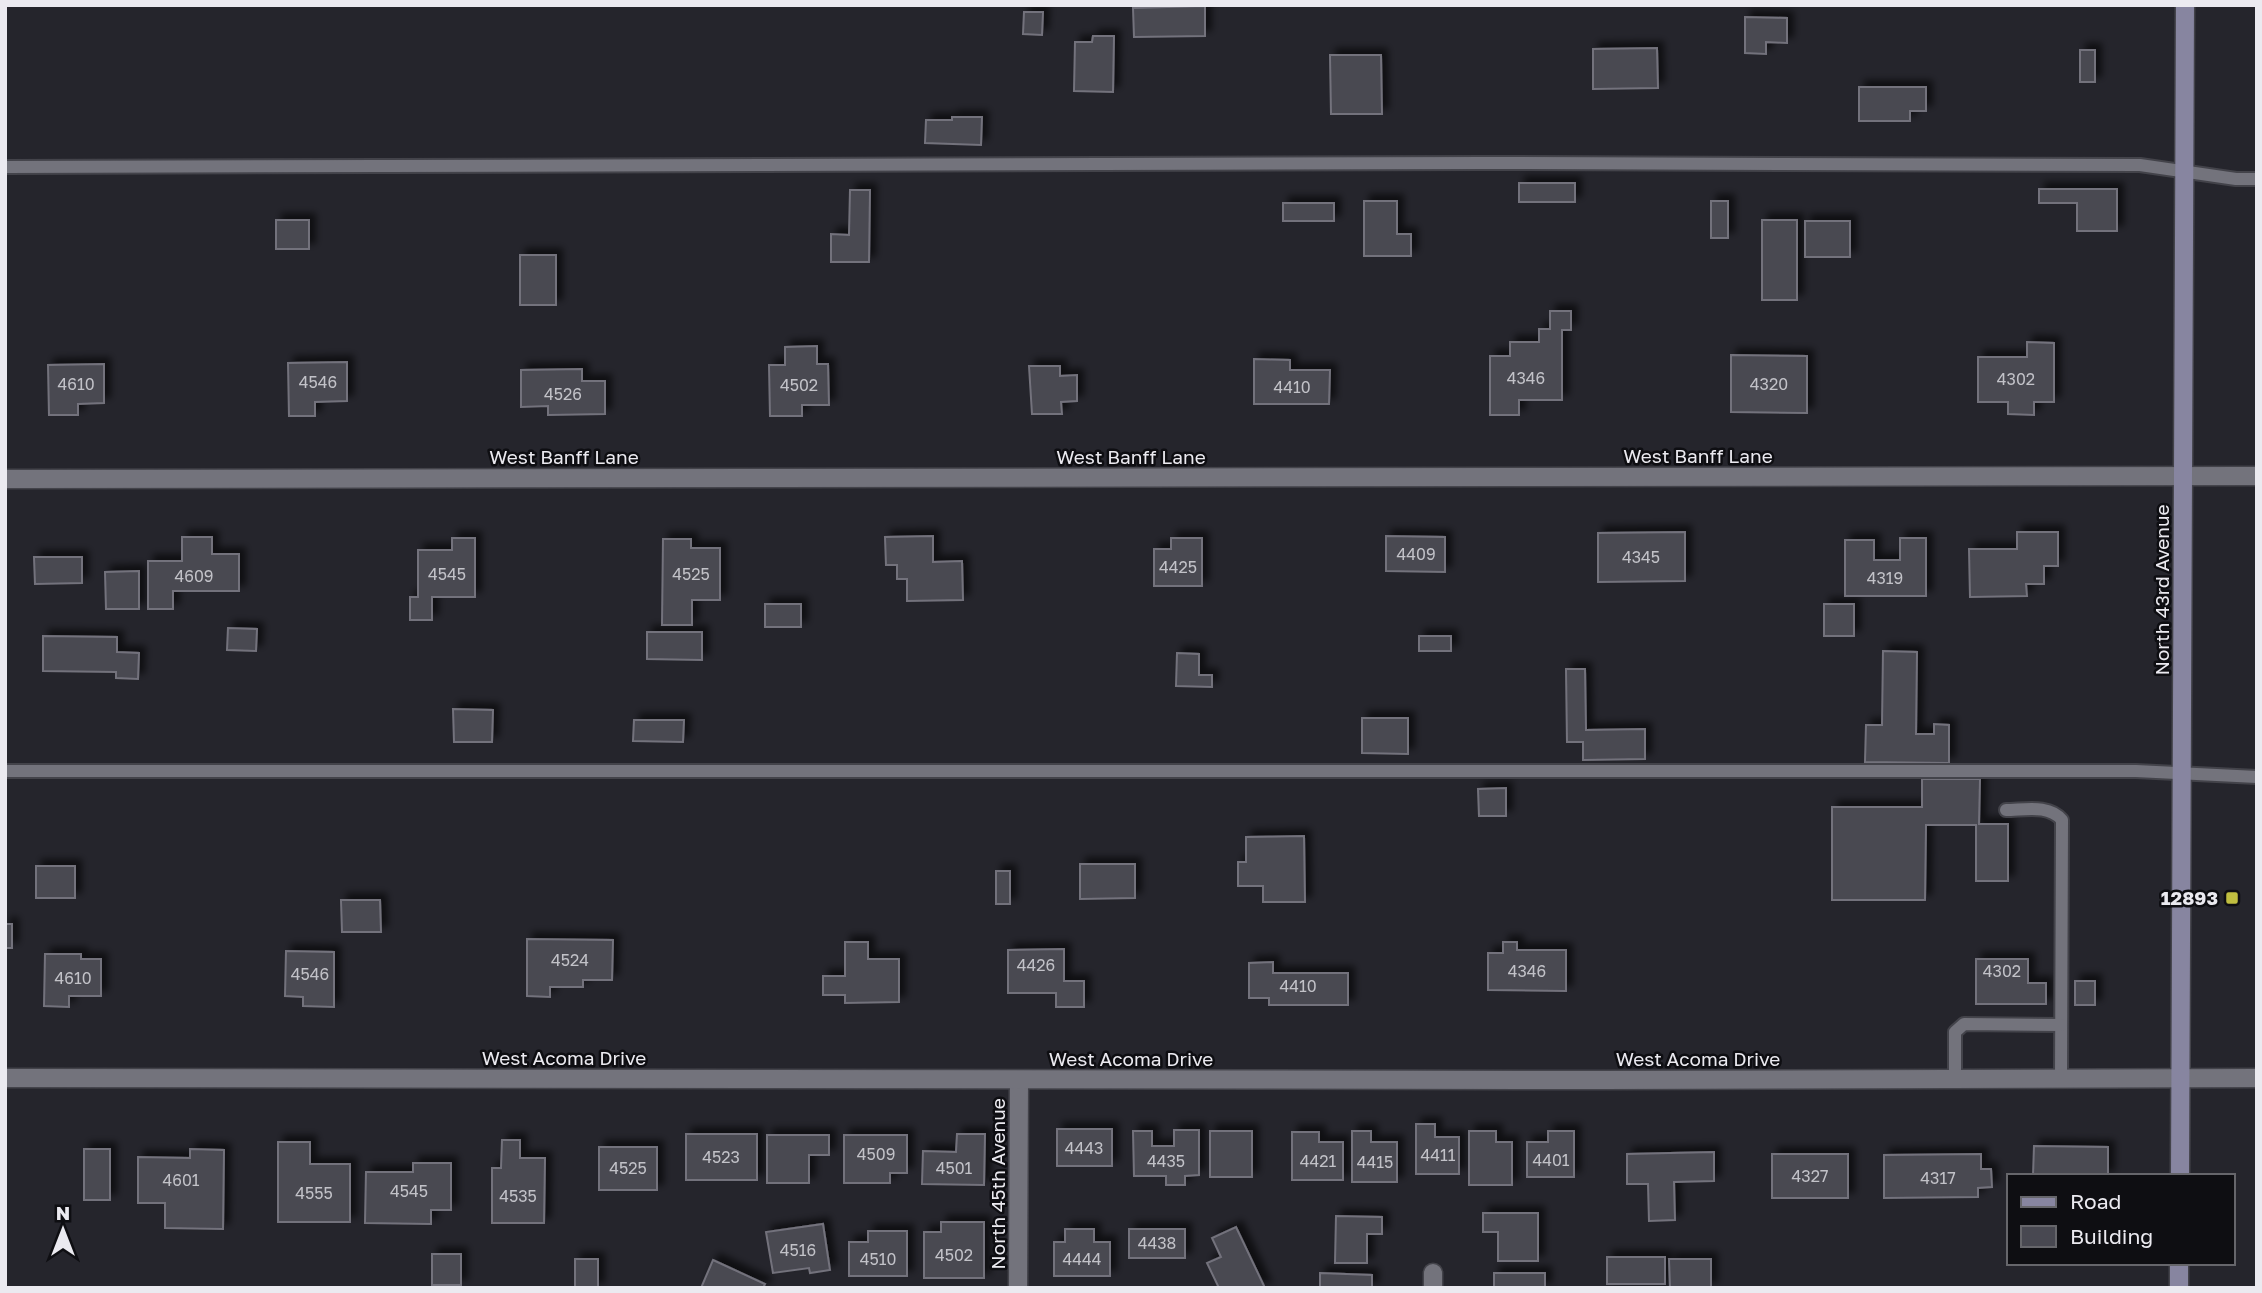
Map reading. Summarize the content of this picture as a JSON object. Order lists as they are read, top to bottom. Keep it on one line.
{"streets":{"main road":["North 43rd Avenue"],"street":["West Banff Lane","West Acoma Drive","North 45th Avenue"]},"crossings":[["West Banff Lane","North 43rd Avenue"],["North 43rd Avenue","West Acoma Drive"],["West Acoma Drive","North 45th Avenue"]],"places":{"transit":["12893"]},"house_numbers":["4346","4302","4546","4610","4320","4502","4410","4526","4409","4345","4425","4545","4525","4609","4319","4524","4426","4346","4302","4546","4610","4410","4443","4509","4411","4523","4401","4435","4421","4415","4525","4501","4327","4317","4601","4545","4555","4535","4438","4516","4502","4510","4444"],"legend":["Road","Building"],"north":"top"}
